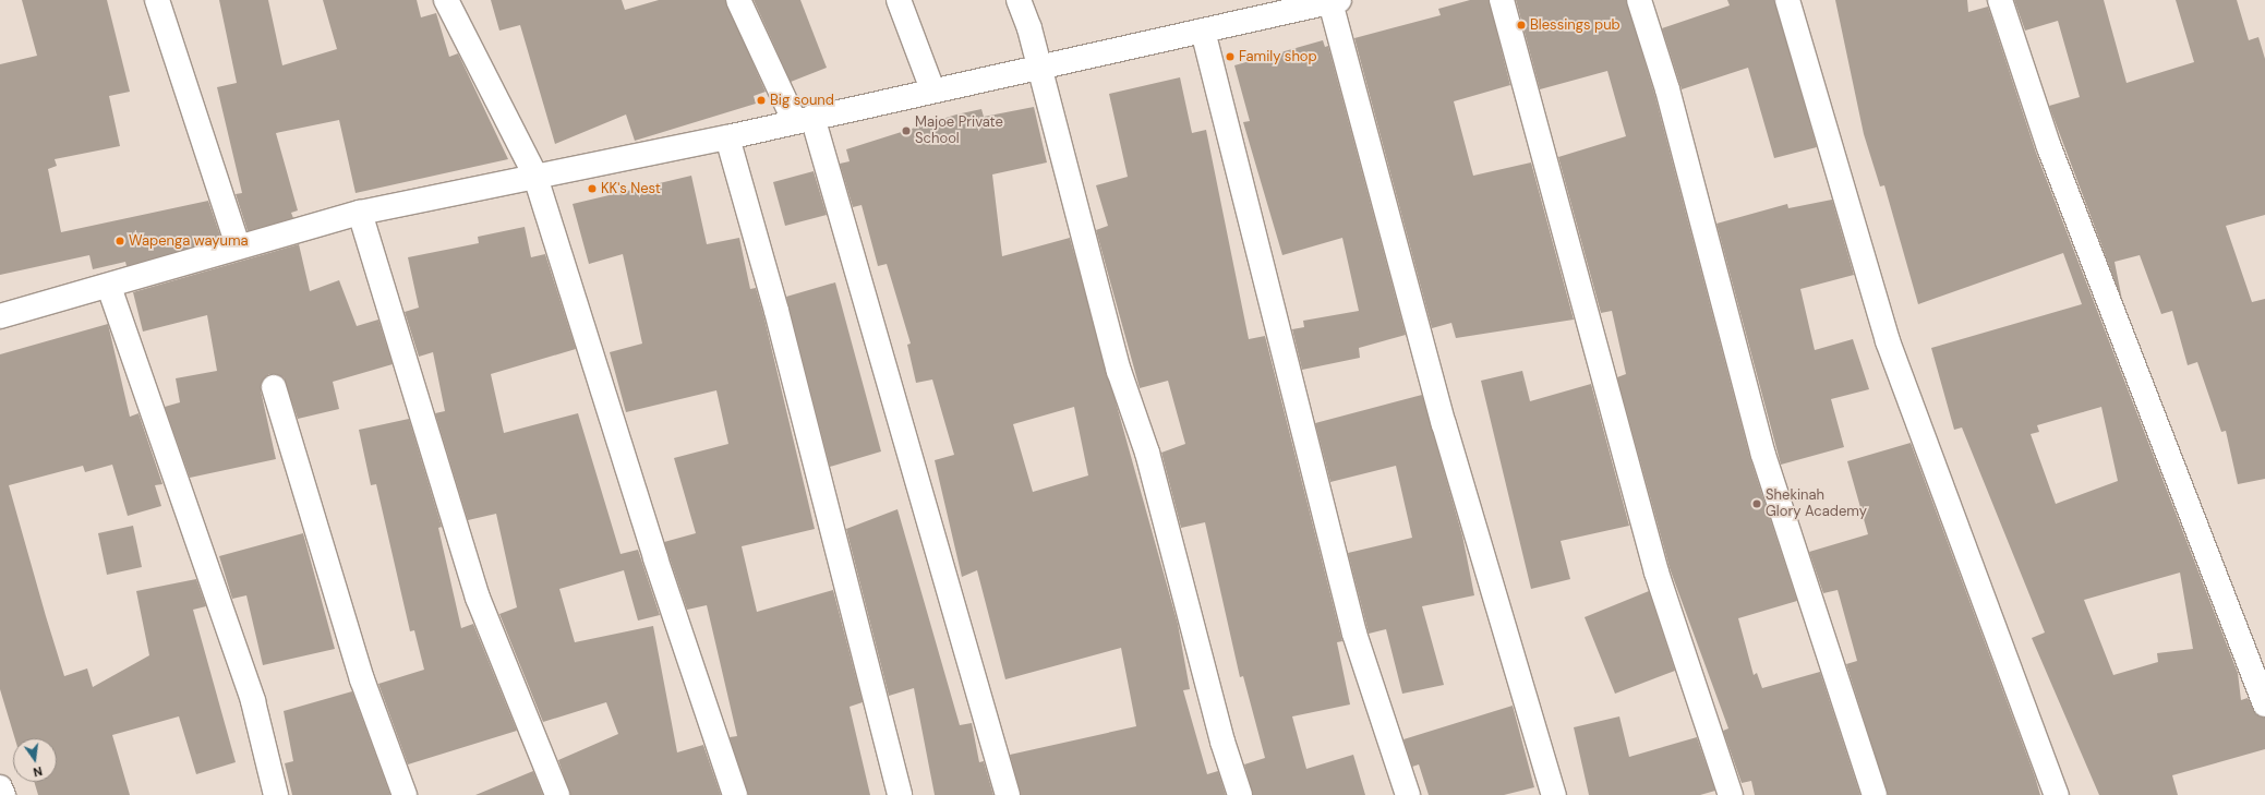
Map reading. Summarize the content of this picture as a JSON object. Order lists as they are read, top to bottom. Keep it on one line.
{"places":["Blessings pub","Family shop","Big sound","Majoe Private School","KK's Nest","Wapenga wayuma","Shekinah Glory Academy"],"north":"bottom"}
